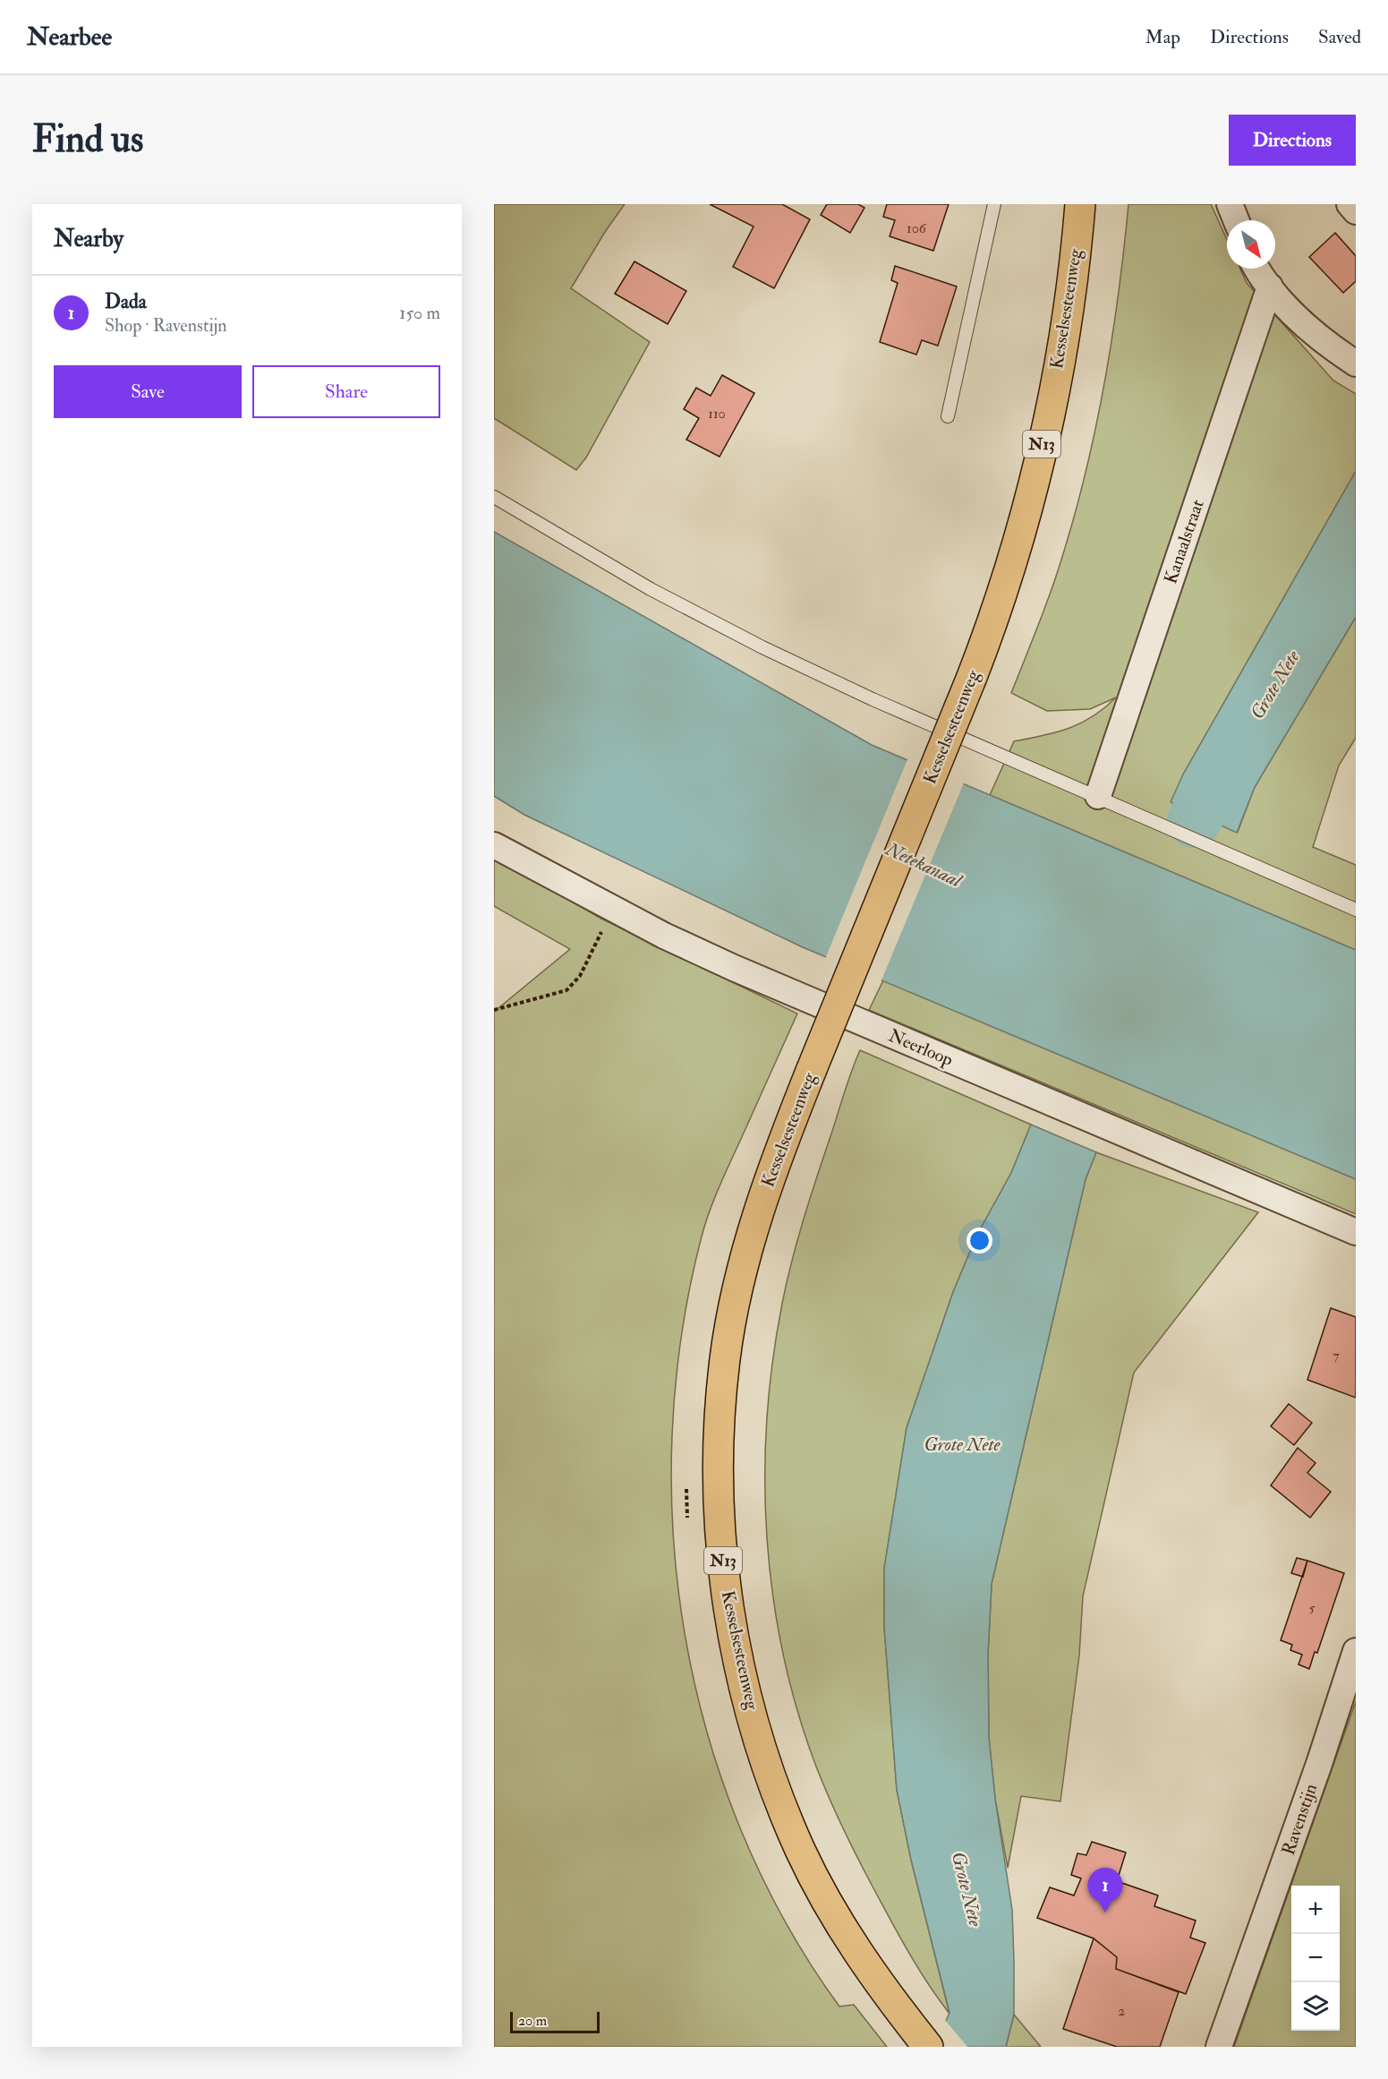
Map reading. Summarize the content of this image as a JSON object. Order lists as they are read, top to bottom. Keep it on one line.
{"streets":{"main road":["Kesselsesteenweg","N13"],"street":["Kanaalstraat","Neerloop","Ravenstijn"]},"water":["Grote Nete","Netekanaal"],"house_numbers":["106","110","7","5","2"],"scale_bar":"20 m","north":"bottom right","page":{"header":"Nearbee","nav":["Map","Directions","Saved"],"buttons":["Directions",["Save","Share"]],"title":"Find us","heading":"Nearby","list":[{"mark":"1","name":"Dada","note":"Shop · Ravenstijn","value":"150 m"}],"pins":"1","map_buttons":["+","−"],"scale":"20 m"}}
